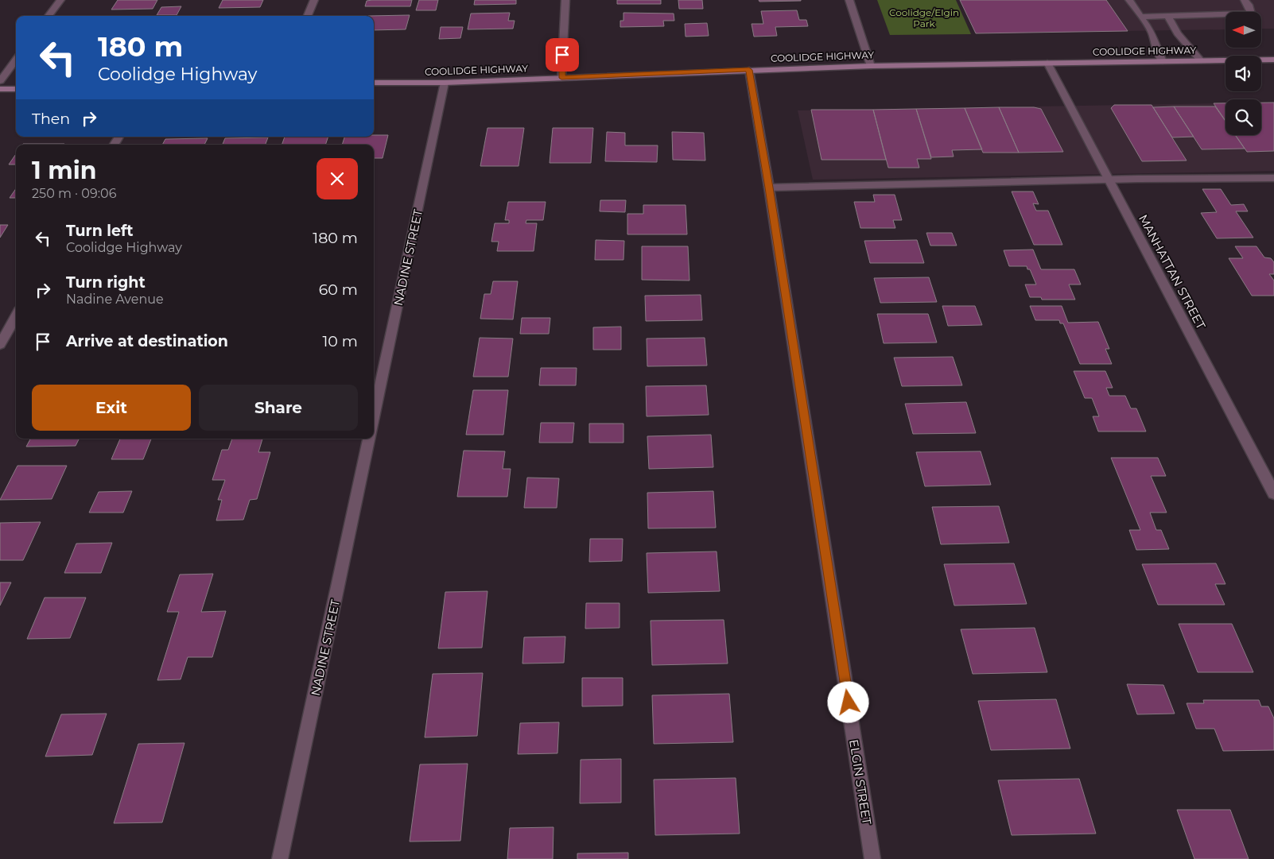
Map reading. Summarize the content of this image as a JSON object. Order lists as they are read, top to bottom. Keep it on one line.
{"streets":{"main road":["COOLIDGE HIGHWAY"],"street":["NADINE STREET","MANHATTAN STREET","ELGIN STREET"]},"crossings":[["COOLIDGE HIGHWAY","NADINE STREET"],["COOLIDGE HIGHWAY","MANHATTAN STREET"],["COOLIDGE HIGHWAY","ELGIN STREET"]],"parks":["Coolidge/Elgin Park"],"north":"left","page":{"turn":["180 m","Coolidge Highway"],"then":"Then","heading":["1 min","250 m · 09:06"],"list":[{"name":"Turn left","note":"Coolidge Highway","value":"180 m"},{"name":"Turn right","note":"Nadine Avenue","value":"60 m"},{"name":"Arrive at destination","value":"10 m"}],"buttons":["Exit","Share"]}}
